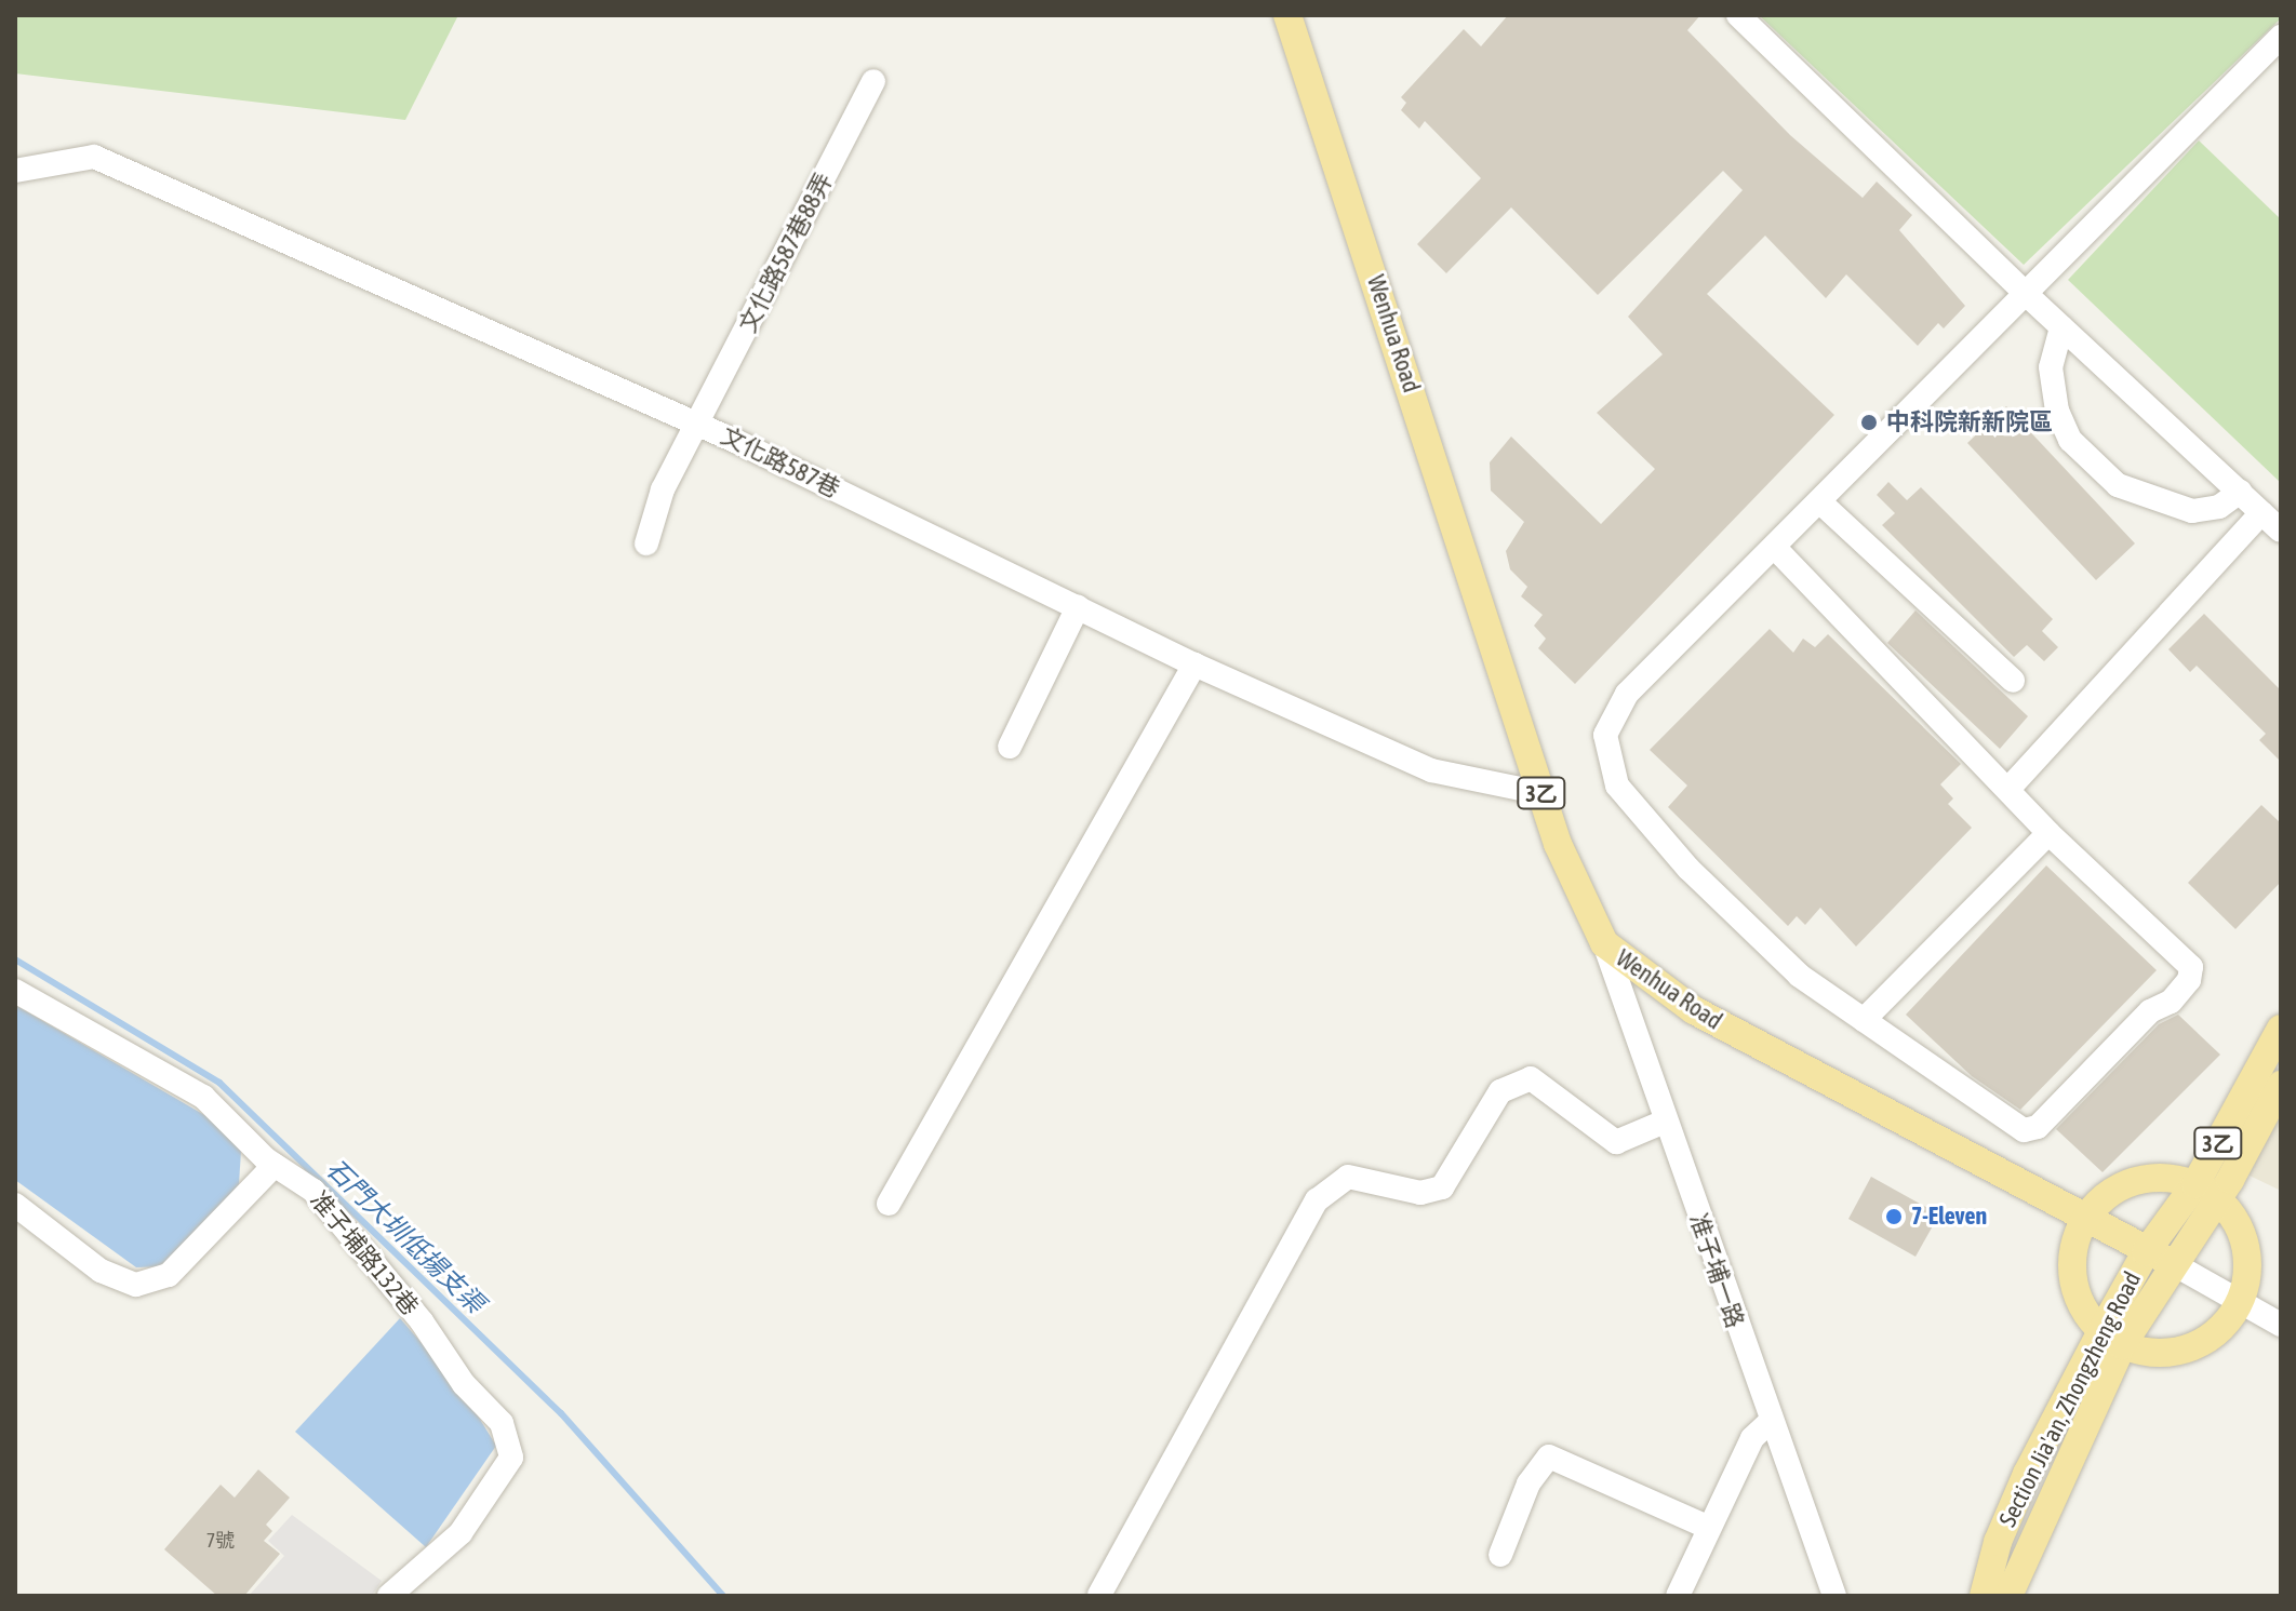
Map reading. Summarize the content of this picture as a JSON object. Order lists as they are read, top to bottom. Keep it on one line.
{"streets":{"main road":["Wenhua Road","3乙","Section Jia'an, Zhongzheng Road"],"street":["文化路587巷88弄","文化路587巷","准子埔路132巷","准子埔一路"]},"crossings":[["文化路587巷88弄","文化路587巷"],["Wenhua Road","文化路587巷"],["Wenhua Road","3乙"],["Wenhua Road","准子埔一路"],["Wenhua Road","Section Jia'an, Zhongzheng Road"],["3乙","Section Jia'an, Zhongzheng Road"]],"water":["石門大圳低揚支渠"],"places":["中科院新新院區","7-Eleven"],"house_numbers":["7號"]}
